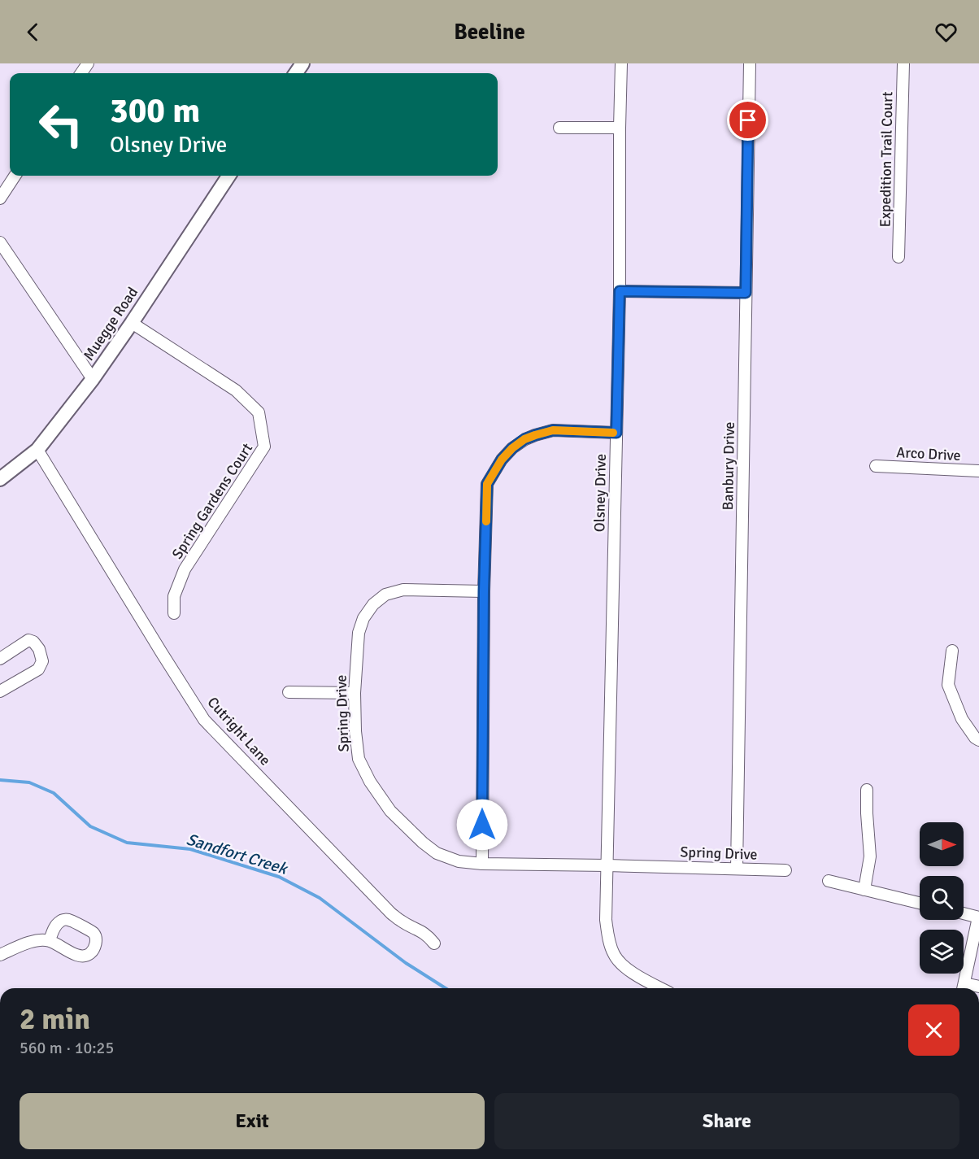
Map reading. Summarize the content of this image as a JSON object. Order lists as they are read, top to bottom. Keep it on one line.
{"streets":{"main road":["Muegge Road"],"street":["Expedition Trail Court","Arco Drive","Banbury Drive","Olsney Drive","Spring Gardens Court","Spring Drive","Cutright Lane"]},"crossings":[["Muegge Road","Spring Gardens Court"],["Muegge Road","Cutright Lane"],["Banbury Drive","Spring Drive"],["Olsney Drive","Spring Drive"]],"water":["Sandfort Creek"],"north":"right","page":{"header":"Beeline","turn":["300 m","Olsney Drive"],"heading":["2 min","560 m · 10:25"],"buttons":["Exit","Share"]}}
